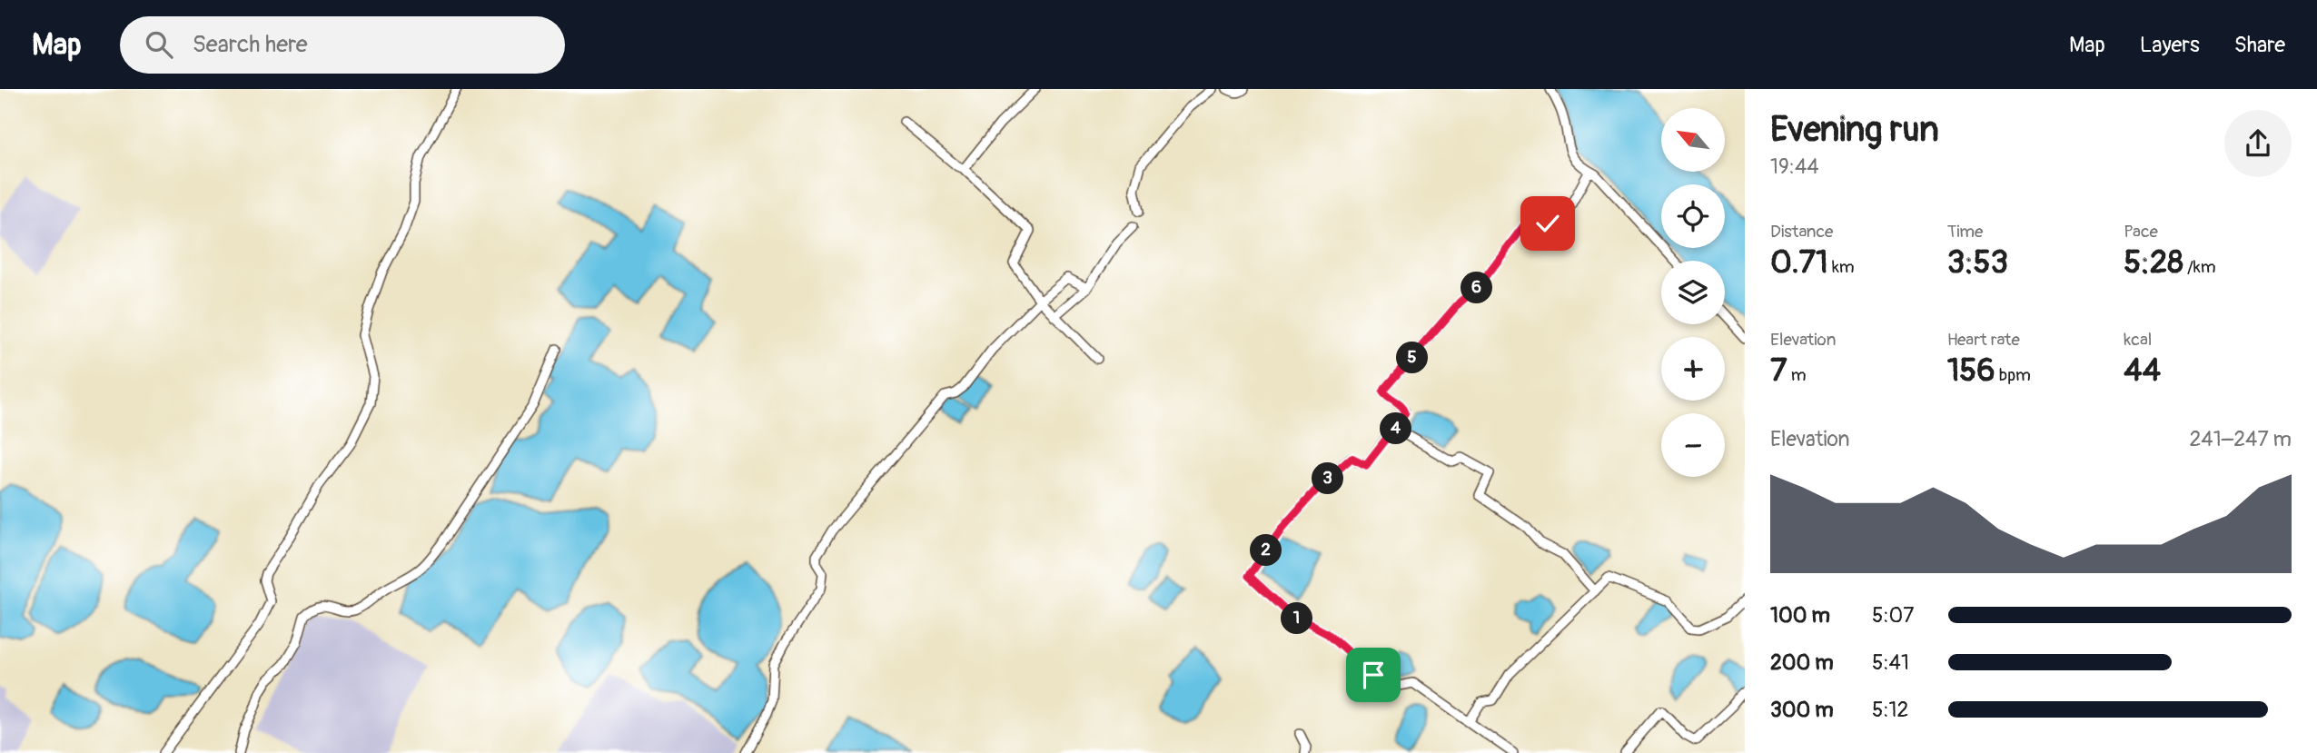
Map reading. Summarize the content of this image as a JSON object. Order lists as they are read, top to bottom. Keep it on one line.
{"north":"top left","page":{"header":"Map","search":"Search here","nav":["Map","Layers","Share"],"heading":["Evening run","19:44"],"map_buttons":["+","−"],"stats":[["Distance","0.71 km"],["Time","3:53"],["Pace","5:28 /km"],["Elevation","7 m"],["Heart rate","156 bpm"],["kcal","44"]],"pins":["6","5","4","3","2","1"],"chart":["Elevation","241–247 m"],"list":[{"name":"100 m","note":"5:07"},{"name":"200 m","note":"5:41"},{"name":"300 m","note":"5:12"}]}}
